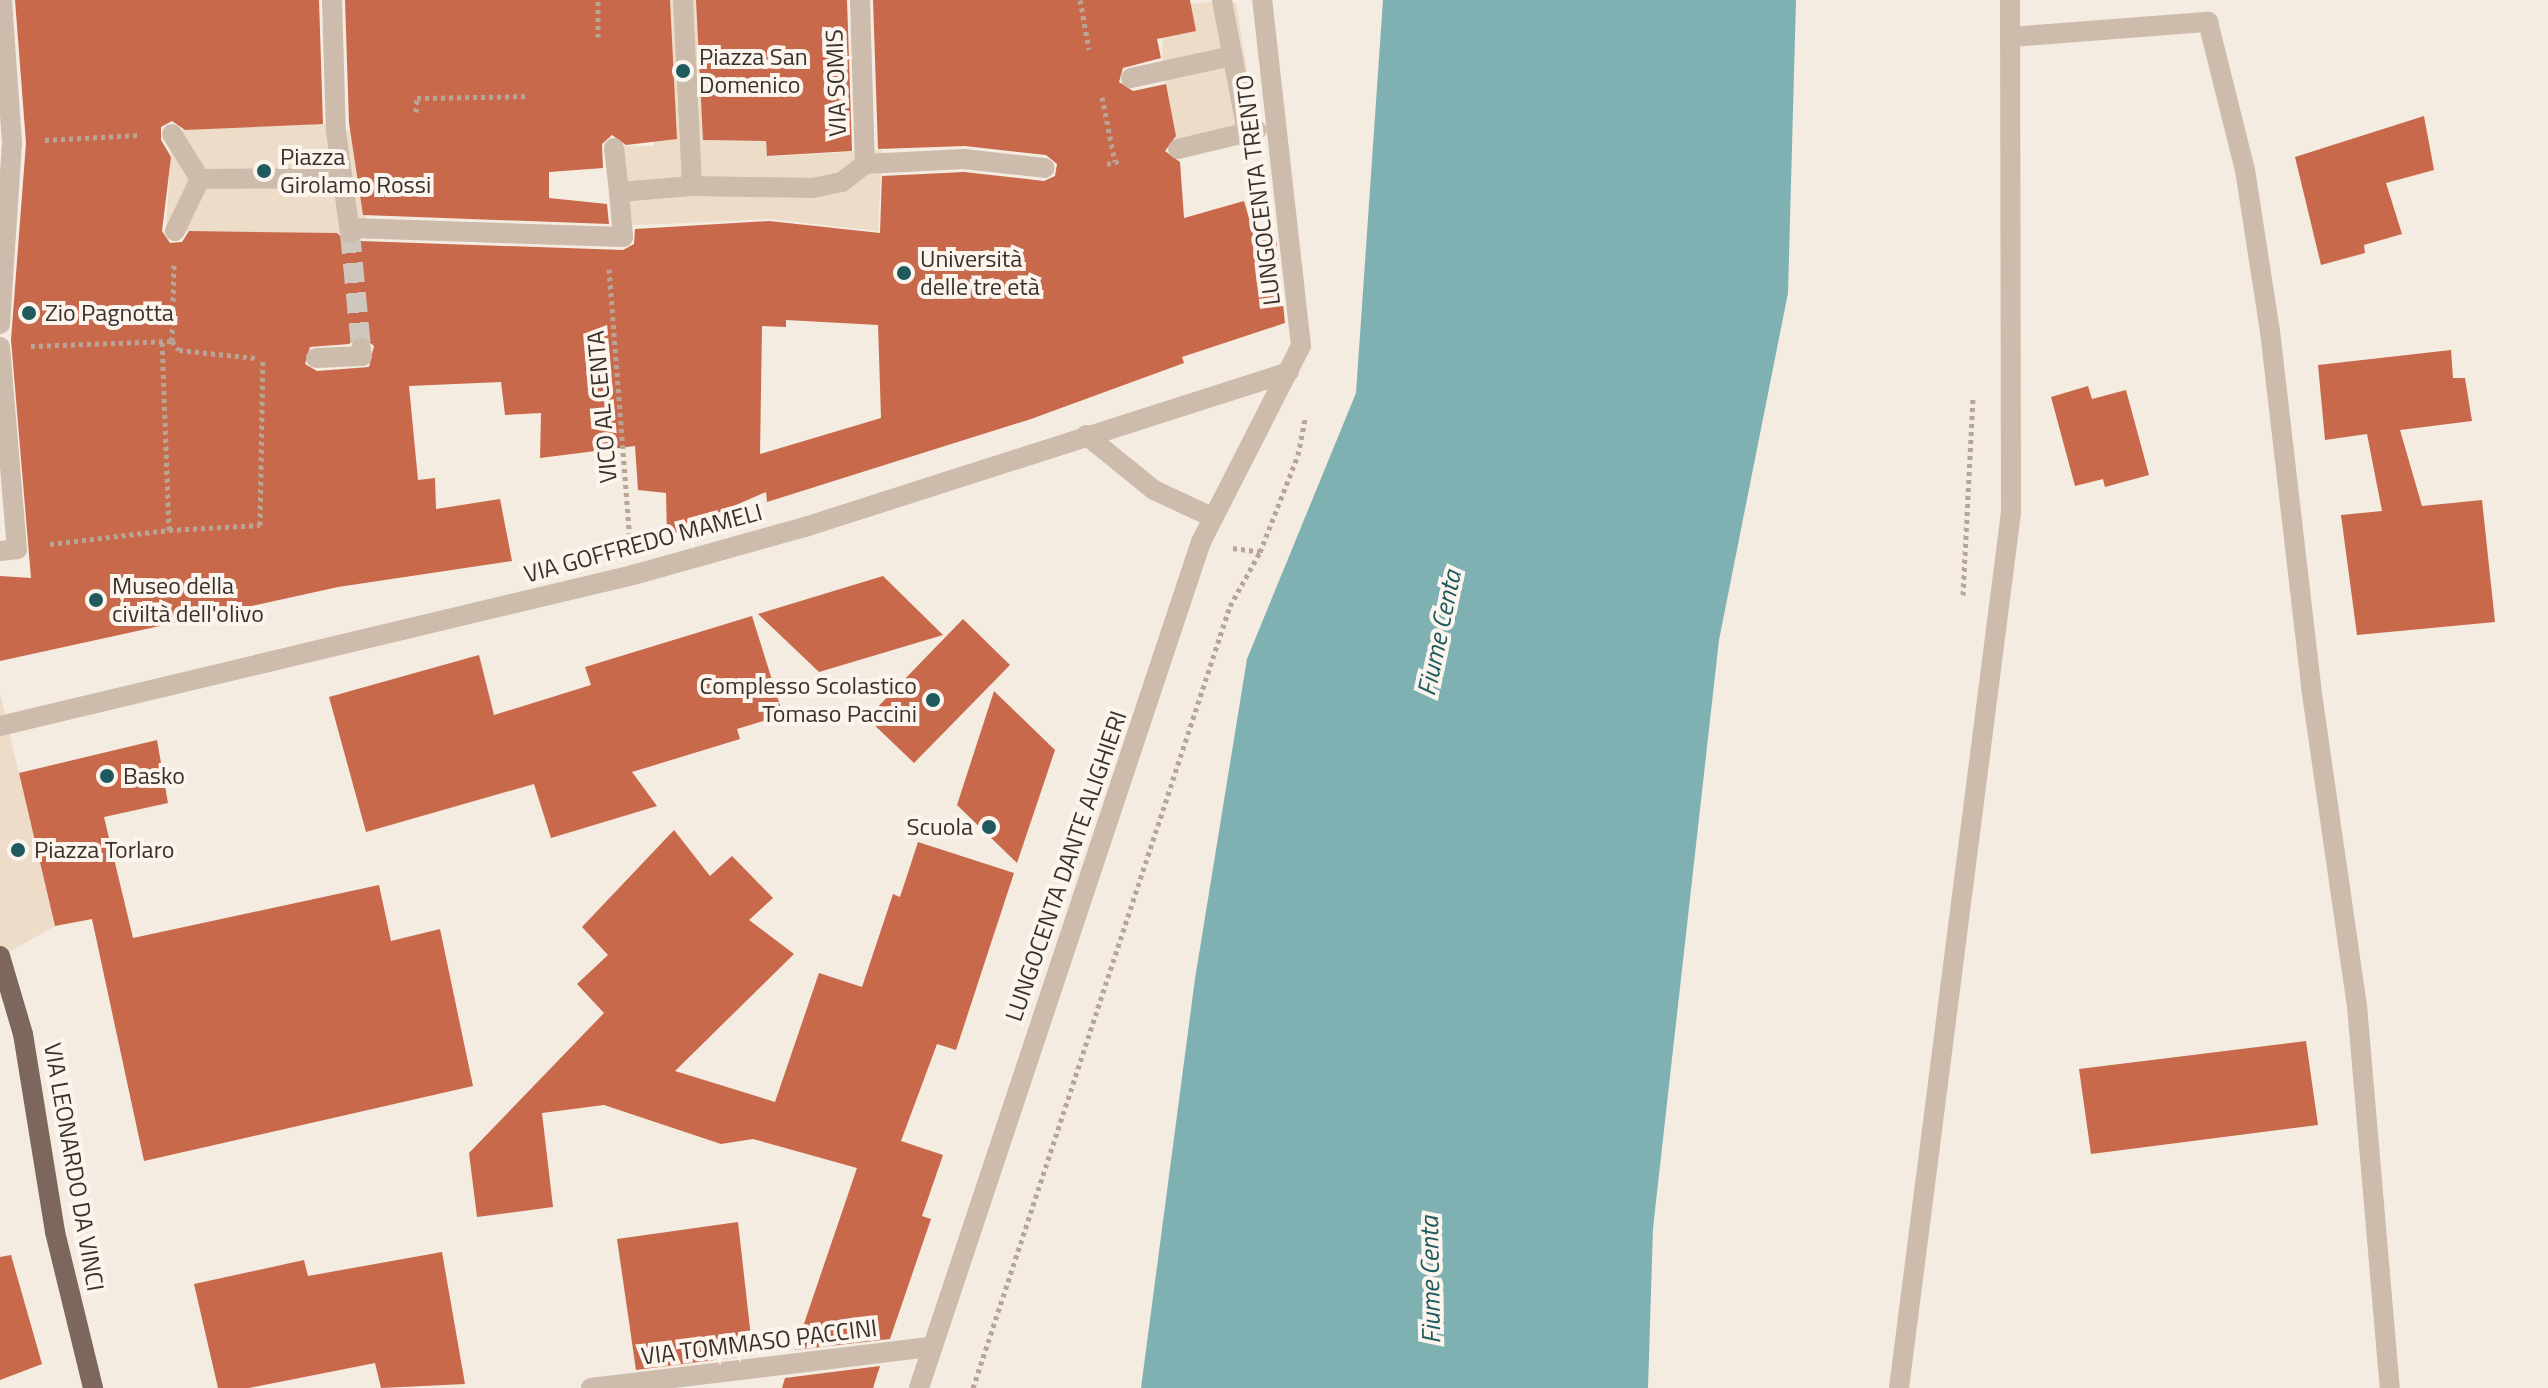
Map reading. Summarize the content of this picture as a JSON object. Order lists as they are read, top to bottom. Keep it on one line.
{"streets":{"main road":["VIA LEONARDO DA VINCI"],"street":["VIA SOMIS","LUNGOCENTA TRENTO","VIA GOFFREDO MAMELI","LUNGOCENTA DANTE ALIGHIERI","VIA TOMMASO PACCINI"],"path":["VICO AL CENTA"]},"crossings":[["LUNGOCENTA TRENTO","VIA GOFFREDO MAMELI"],["LUNGOCENTA TRENTO","LUNGOCENTA DANTE ALIGHIERI"],["VICO AL CENTA","VIA GOFFREDO MAMELI"],["VIA GOFFREDO MAMELI","LUNGOCENTA DANTE ALIGHIERI"],["LUNGOCENTA DANTE ALIGHIERI","VIA TOMMASO PACCINI"]],"water":["Fiume Centa"],"places":["Piazza San Domenico","Piazza Girolamo Rossi","Università delle tre età","Zio Pagnotta","Museo della civiltà dell'olivo","Complesso Scolastico Tomaso Paccini","Basko","Scuola","Piazza Torlaro"]}
